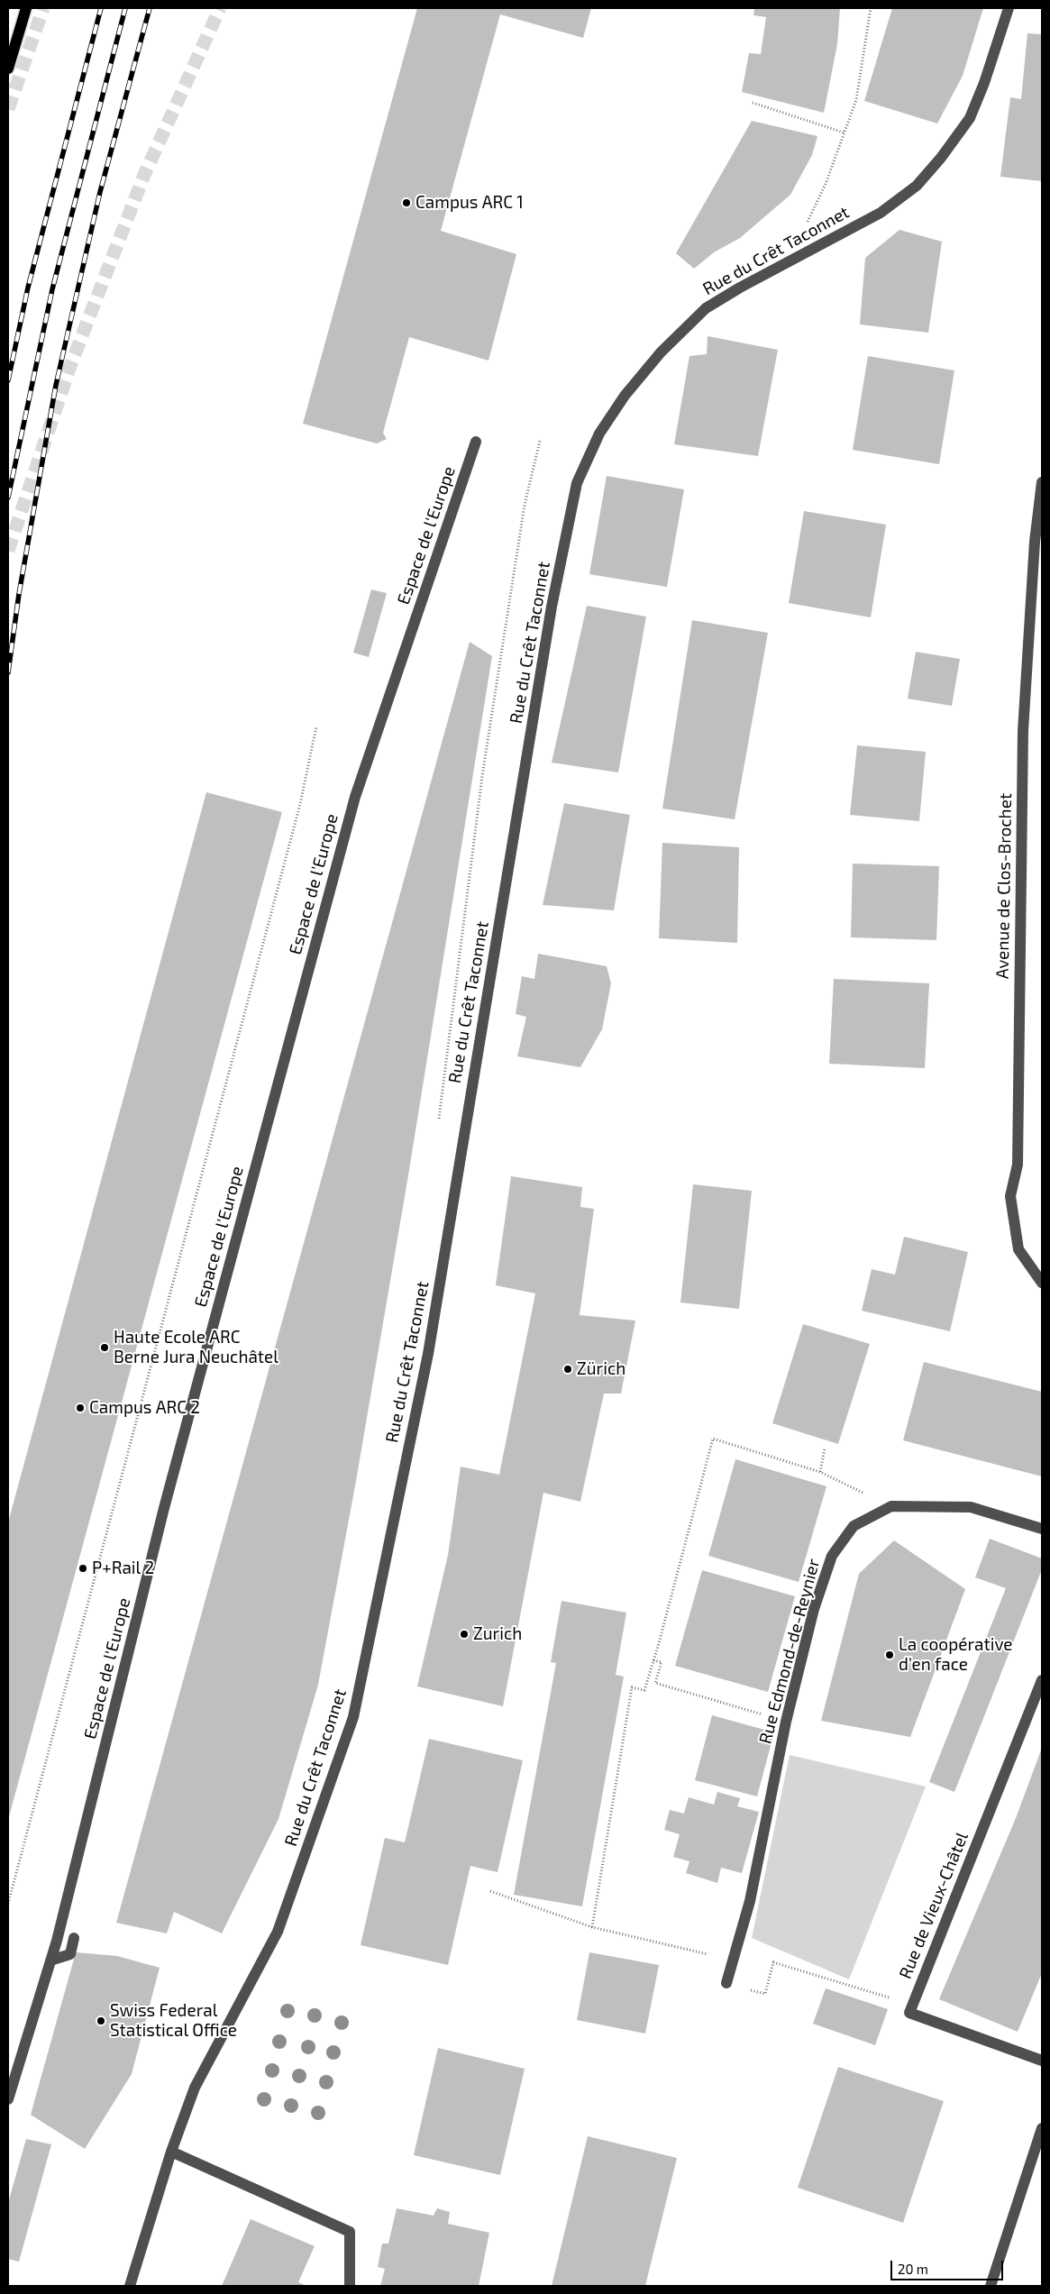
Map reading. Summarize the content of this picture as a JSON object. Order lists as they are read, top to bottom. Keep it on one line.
{"streets":{"street":["Rue du Crêt Taconnet","Espace de l'Europe","Avenue de Clos-Brochet","Rue Edmond-de-Reynier","Rue de Vieux-Châtel"]},"places":["Campus ARC 1","Haute Ecole ARC Berne Jura Neuchâtel","Zürich","Campus ARC 2","P+Rail 2","Zurich","La coopérative d'en face","Swiss Federal Statistical Office"],"scale_bar":"20 m"}
